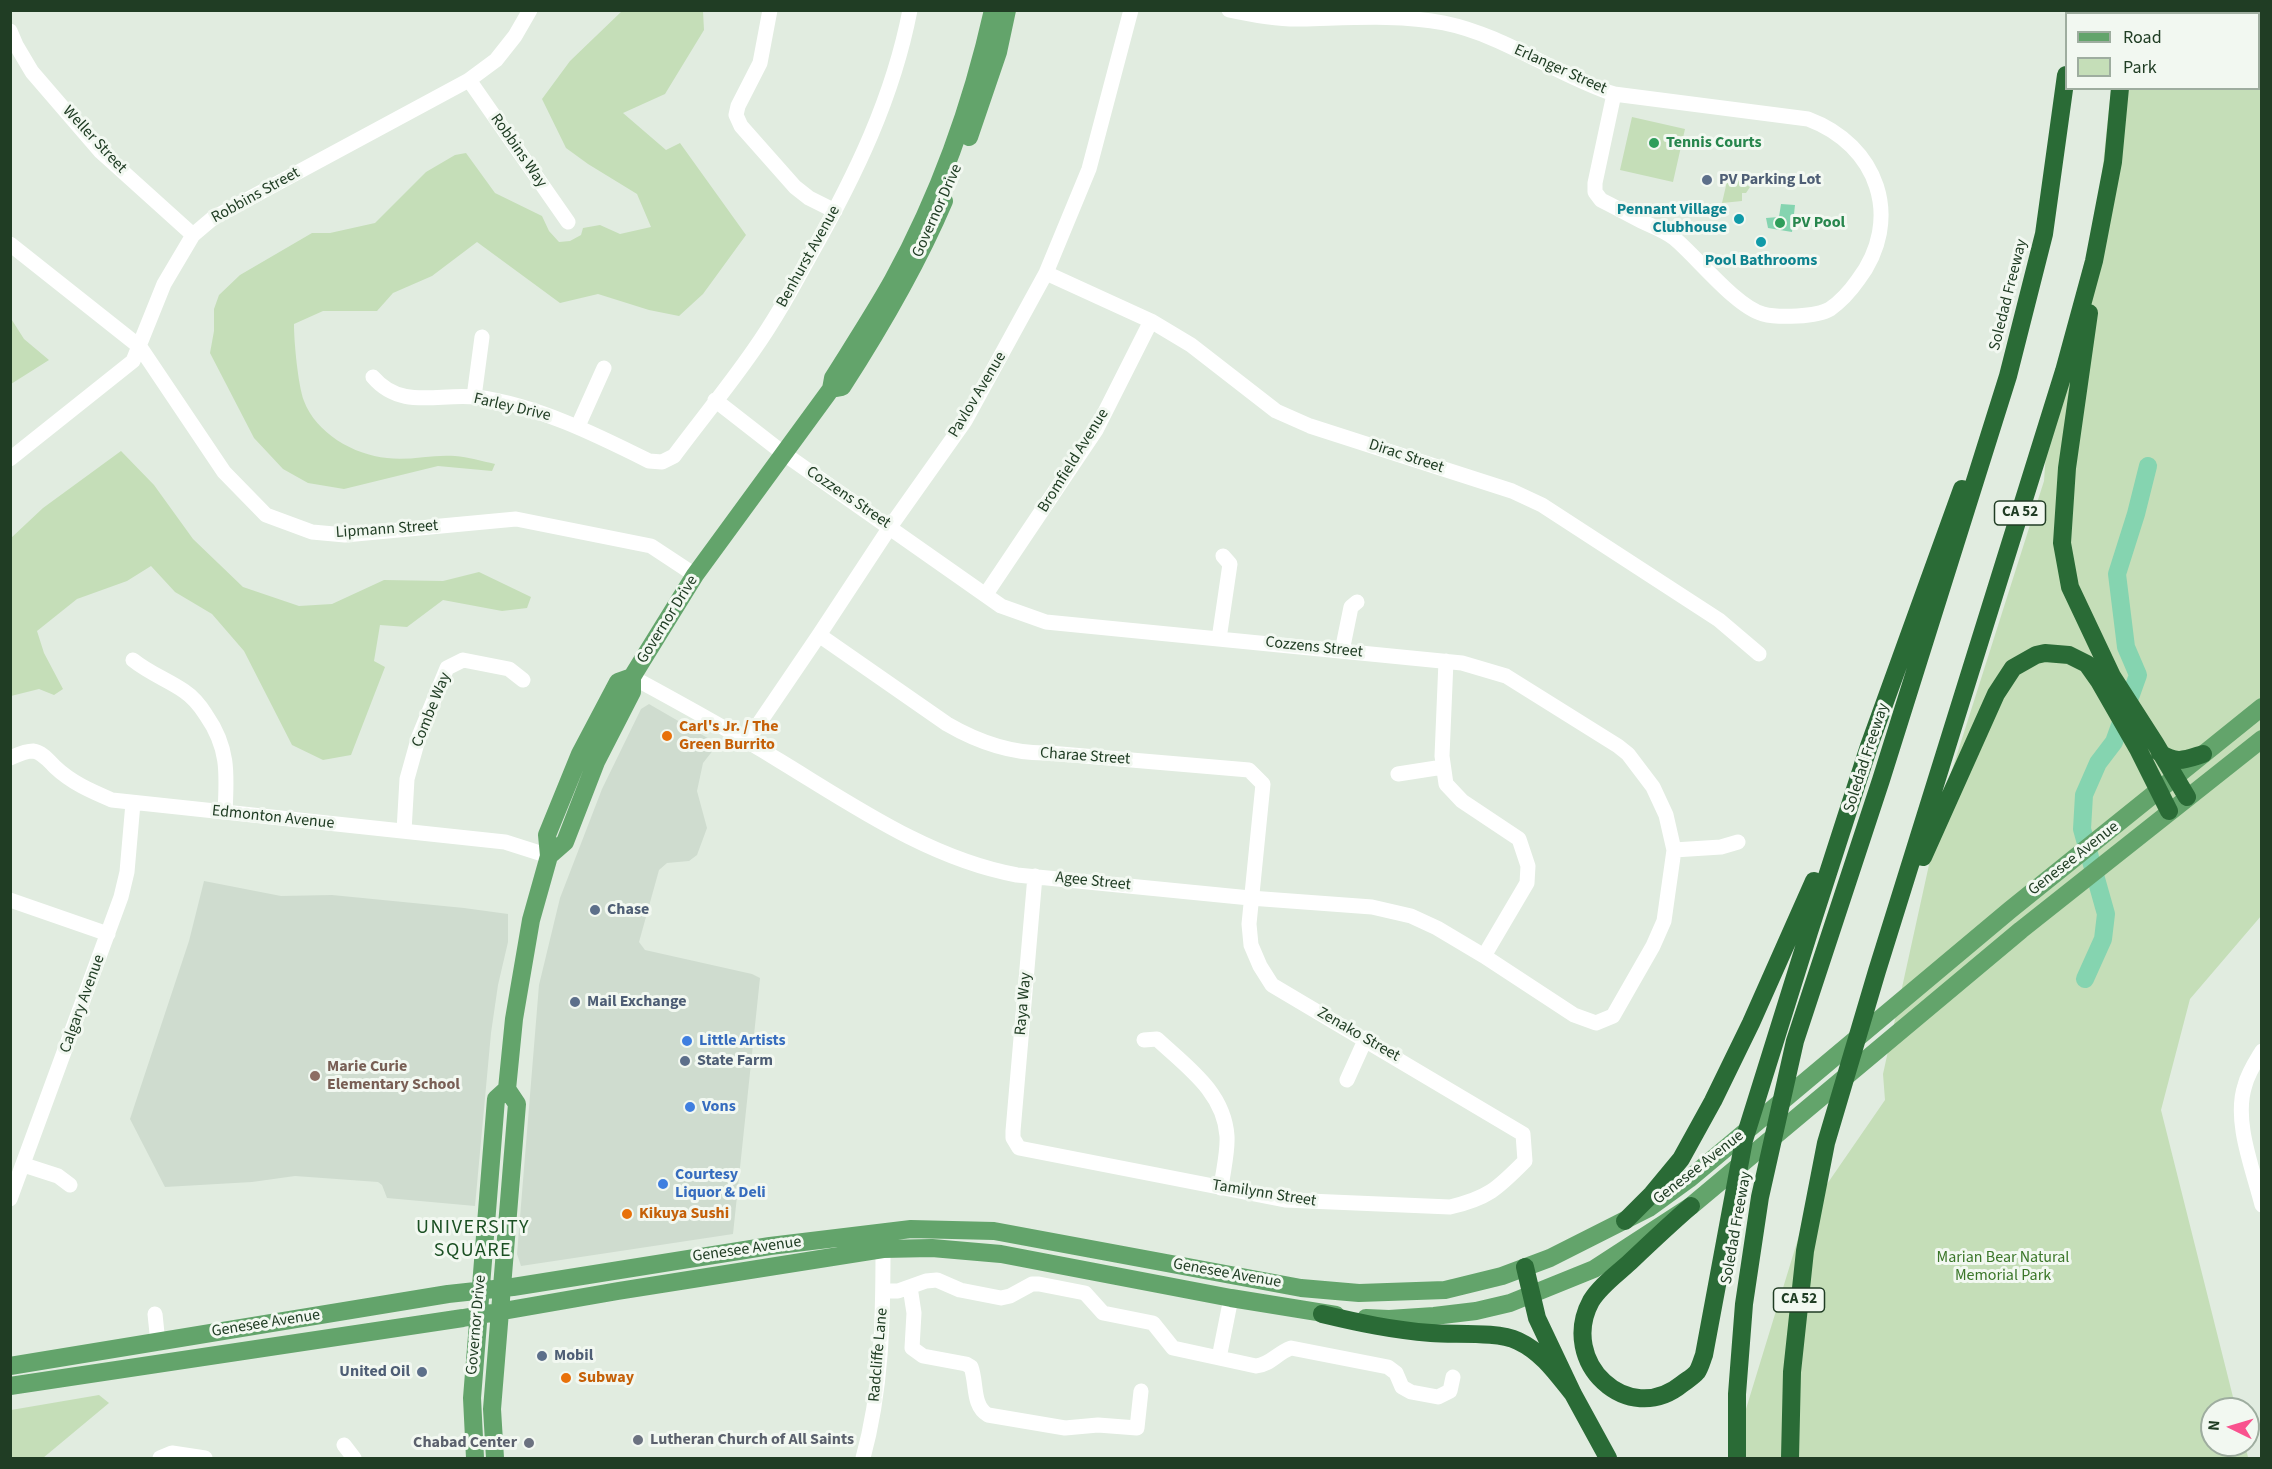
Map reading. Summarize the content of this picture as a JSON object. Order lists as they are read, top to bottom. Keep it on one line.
{"streets":{"highway":["Soledad Freeway","CA 52"],"main road":["Governor Drive","Genesee Avenue"],"street":["Erlanger Street","Weller Street","Robbins Way","Robbins Street","Benhurst Avenue","Pavlov Avenue","Farley Drive","Dirac Street","Bromfield Avenue","Cozzens Street","Lipmann Street","Combe Way","Charae Street","Edmonton Avenue","Agee Street","Calgary Avenue","Raya Way","Zenako Street","Tamilynn Street","Radcliffe Lane"]},"crossings":[["Weller Street","Robbins Street"],["Robbins Way","Robbins Street"],["Robbins Street","Lipmann Street"],["Governor Drive","Cozzens Street"],["Governor Drive","Lipmann Street"],["Governor Drive","Edmonton Avenue"],["Governor Drive","Genesee Avenue"],["Governor Drive","Agee Street"],["Benhurst Avenue","Farley Drive"],["Benhurst Avenue","Cozzens Street"],["Pavlov Avenue","Dirac Street"],["Pavlov Avenue","Cozzens Street"],["Pavlov Avenue","Charae Street"],["Pavlov Avenue","Agee Street"],["Dirac Street","Bromfield Avenue"],["Bromfield Avenue","Cozzens Street"],["Cozzens Street","Agee Street"],["Combe Way","Edmonton Avenue"],["Charae Street","Agee Street"],["Charae Street","Zenako Street"],["Edmonton Avenue","Calgary Avenue"],["Genesee Avenue","Radcliffe Lane"],["Agee Street","Raya Way"],["Agee Street","Zenako Street"],["Raya Way","Tamilynn Street"],["Zenako Street","Tamilynn Street"]],"districts":["UNIVERSITY SQUARE"],"parks":["Marian Bear Natural Memorial Park"],"places":["Tennis Courts","PV Parking Lot","Pennant Village Clubhouse","PV Pool","Pool Bathrooms","Carl's Jr. / The Green Burrito","Chase","Mail Exchange","Little Artists","State Farm","Marie Curie Elementary School","Vons","Courtesy Liquor & Deli","Kikuya Sushi","Mobil","United Oil","Subway","Lutheran Church of All Saints","Chabad Center"],"legend":["Road","Park"],"north":"left"}
